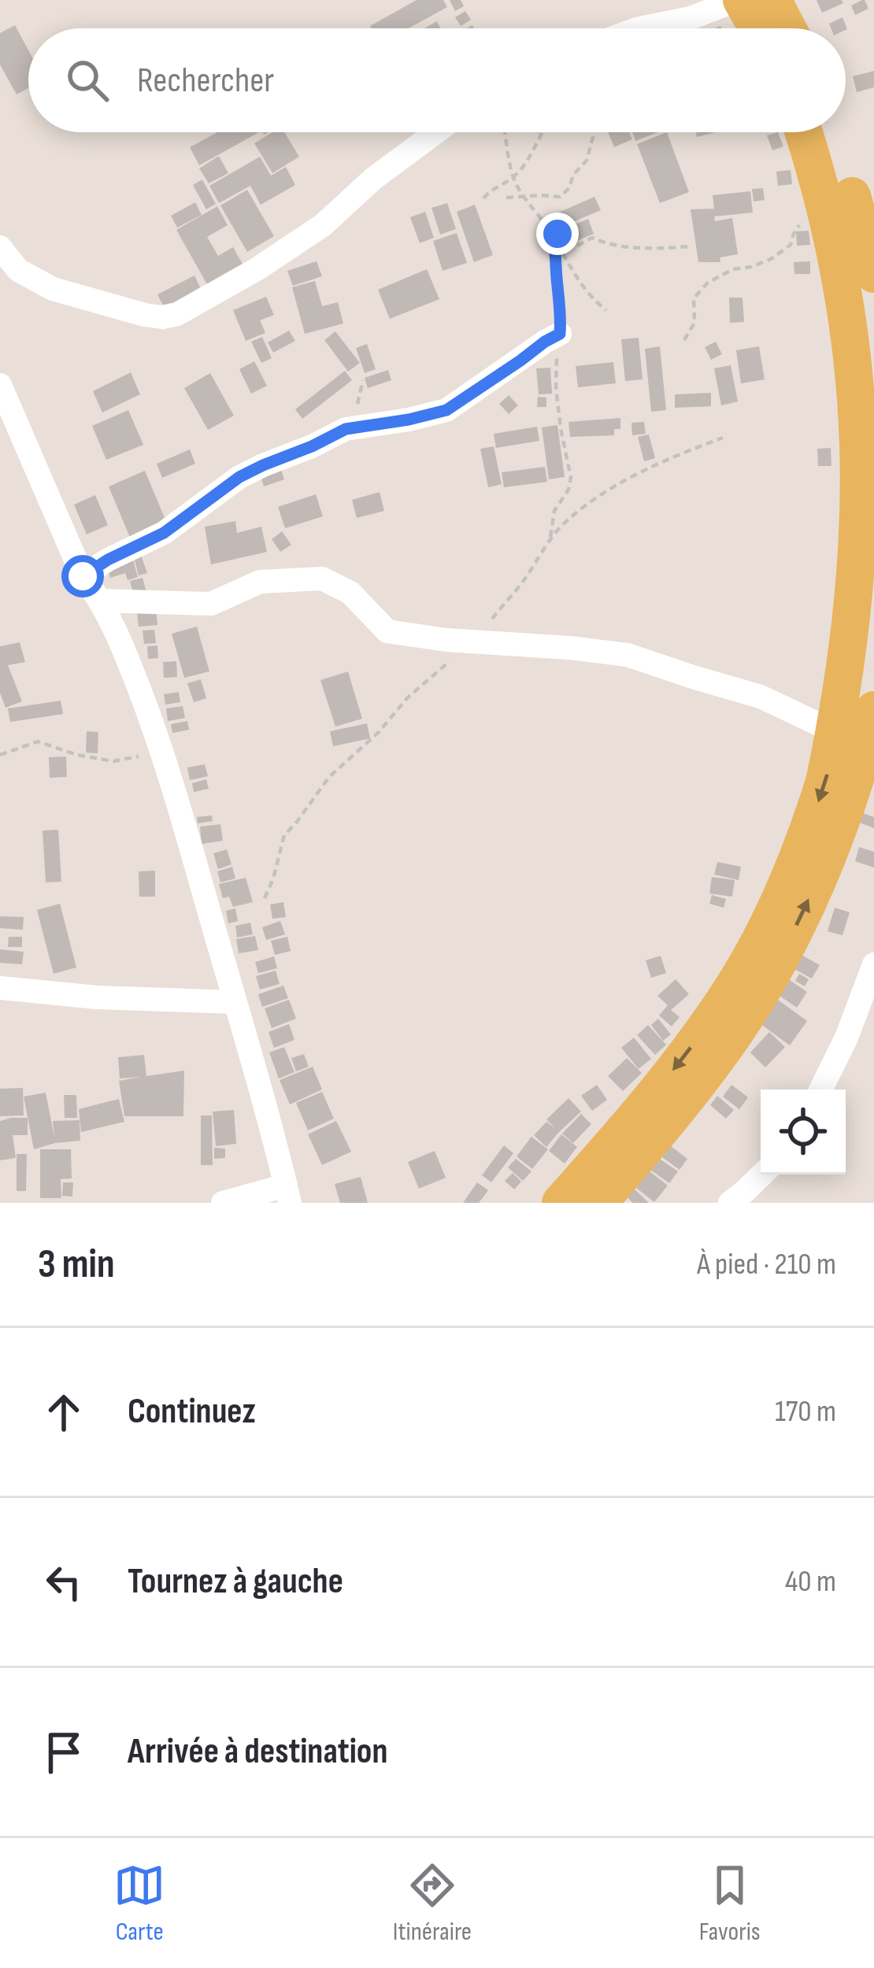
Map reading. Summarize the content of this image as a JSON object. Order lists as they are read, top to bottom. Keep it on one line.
{"page":{"search":"Rechercher","heading":["3 min","À pied · 210 m"],"list":[["Continuez","170 m"],["Tournez à gauche","40 m"],"Arrivée à destination"],"nav":["Carte","Itinéraire","Favoris"]}}
